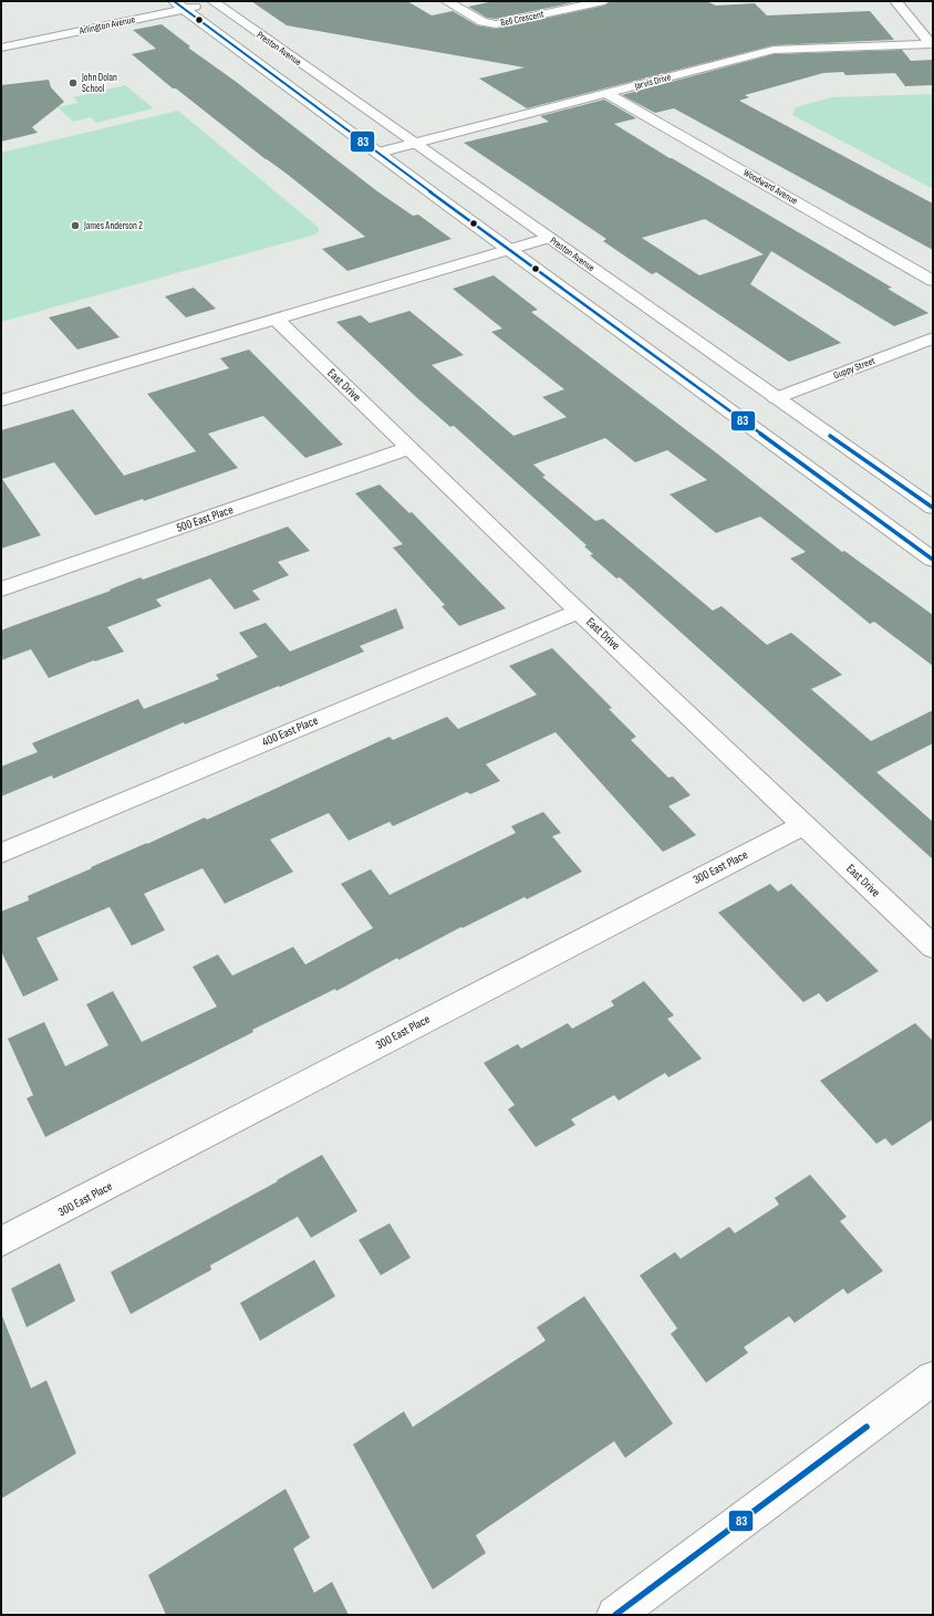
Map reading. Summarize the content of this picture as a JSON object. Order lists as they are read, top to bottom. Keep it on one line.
{"streets":{"street":["Bell Crescent","Arlington Avenue","Preston Avenue","Jarvis Drive","Woodward Avenue","Guppy Street","East Drive","500 East Place","400 East Place","300 East Place"]},"crossings":[["Arlington Avenue","Preston Avenue"],["Preston Avenue","Jarvis Drive"],["Preston Avenue","Guppy Street"],["Jarvis Drive","Woodward Avenue"],["East Drive","500 East Place"],["East Drive","400 East Place"],["East Drive","300 East Place"]],"places":["John Dolan School","James Anderson 2"],"lines":["transit line 83"]}
